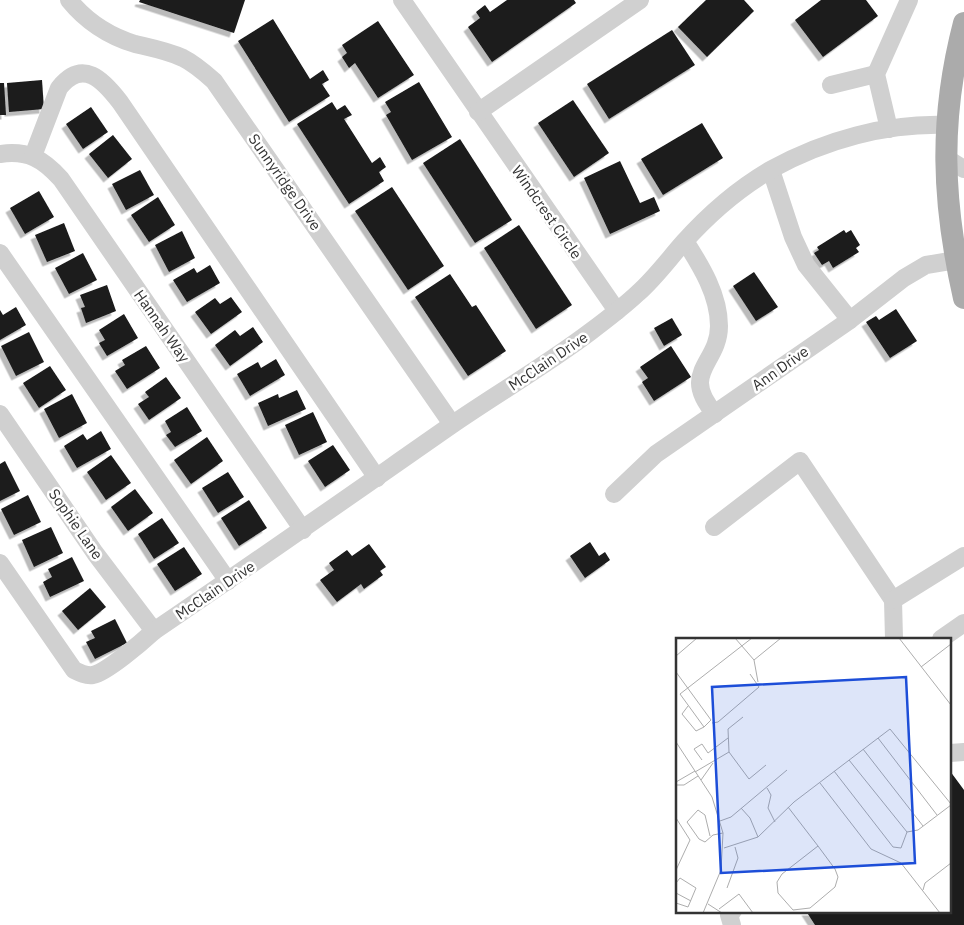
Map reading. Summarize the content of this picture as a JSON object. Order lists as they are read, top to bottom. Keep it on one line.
{"streets":{"street":["Sunnyridge Drive","Windcrest Circle","Hannah Way","McClain Drive","Ann Drive","Sophie Lane"]},"crossings":[["Sunnyridge Drive","McClain Drive"],["Windcrest Circle","McClain Drive"],["Hannah Way","McClain Drive"],["McClain Drive","Sophie Lane"]]}
